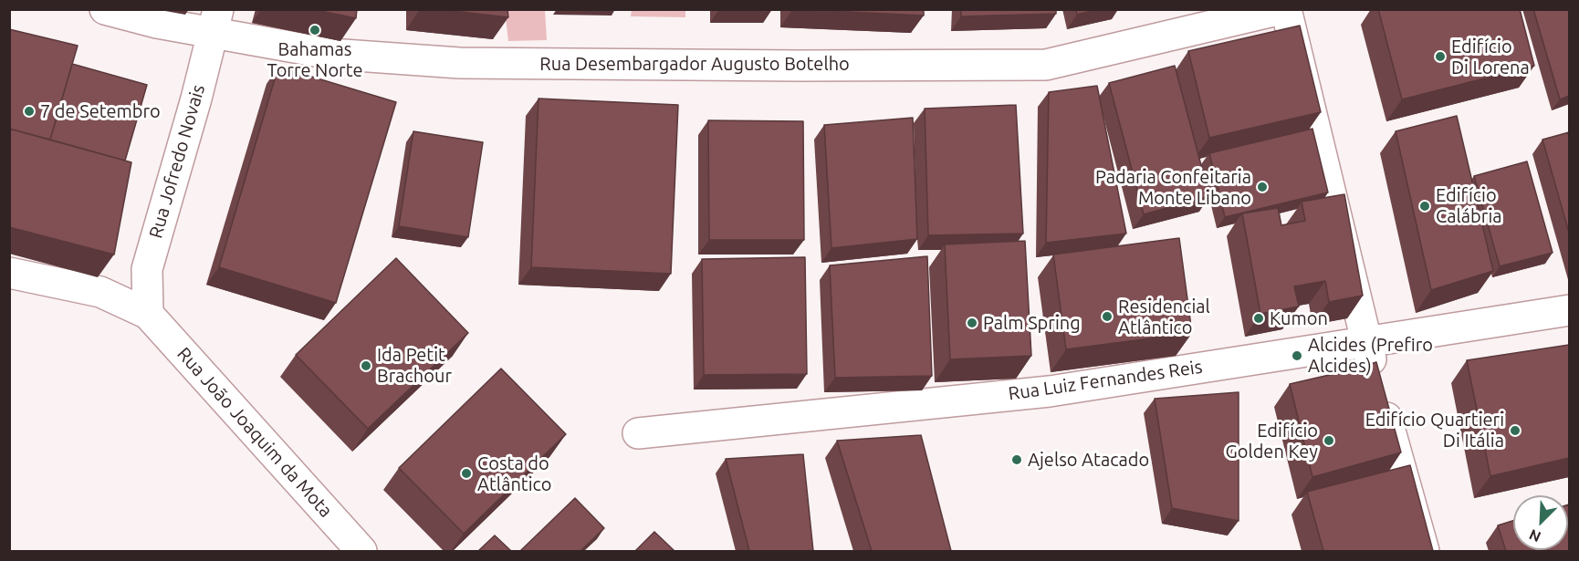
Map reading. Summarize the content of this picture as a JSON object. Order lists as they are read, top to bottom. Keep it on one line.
{"streets":{"street":["Rua Desembargador Augusto Botelho","Rua Jofredo Novais","Rua Luiz Fernandes Reis","Rua João Joaquim da Mota"]},"crossings":[["Rua Desembargador Augusto Botelho","Rua Jofredo Novais"],["Rua Jofredo Novais","Rua João Joaquim da Mota"]],"places":["Bahamas Torre Norte","Edifício Di Lorena","7 de Setembro","Padaria Confeitaria Monte Libano","Edifício Calábria","Residencial Atlântico","Kumon","Palm Spring","Alcides (Prefiro Alcides)","Ida Petit Brachour","Edifício Quartieri Di Itália","Edifício Golden Key","Ajelso Atacado","Costa do Atlântico"],"north":"bottom left"}
